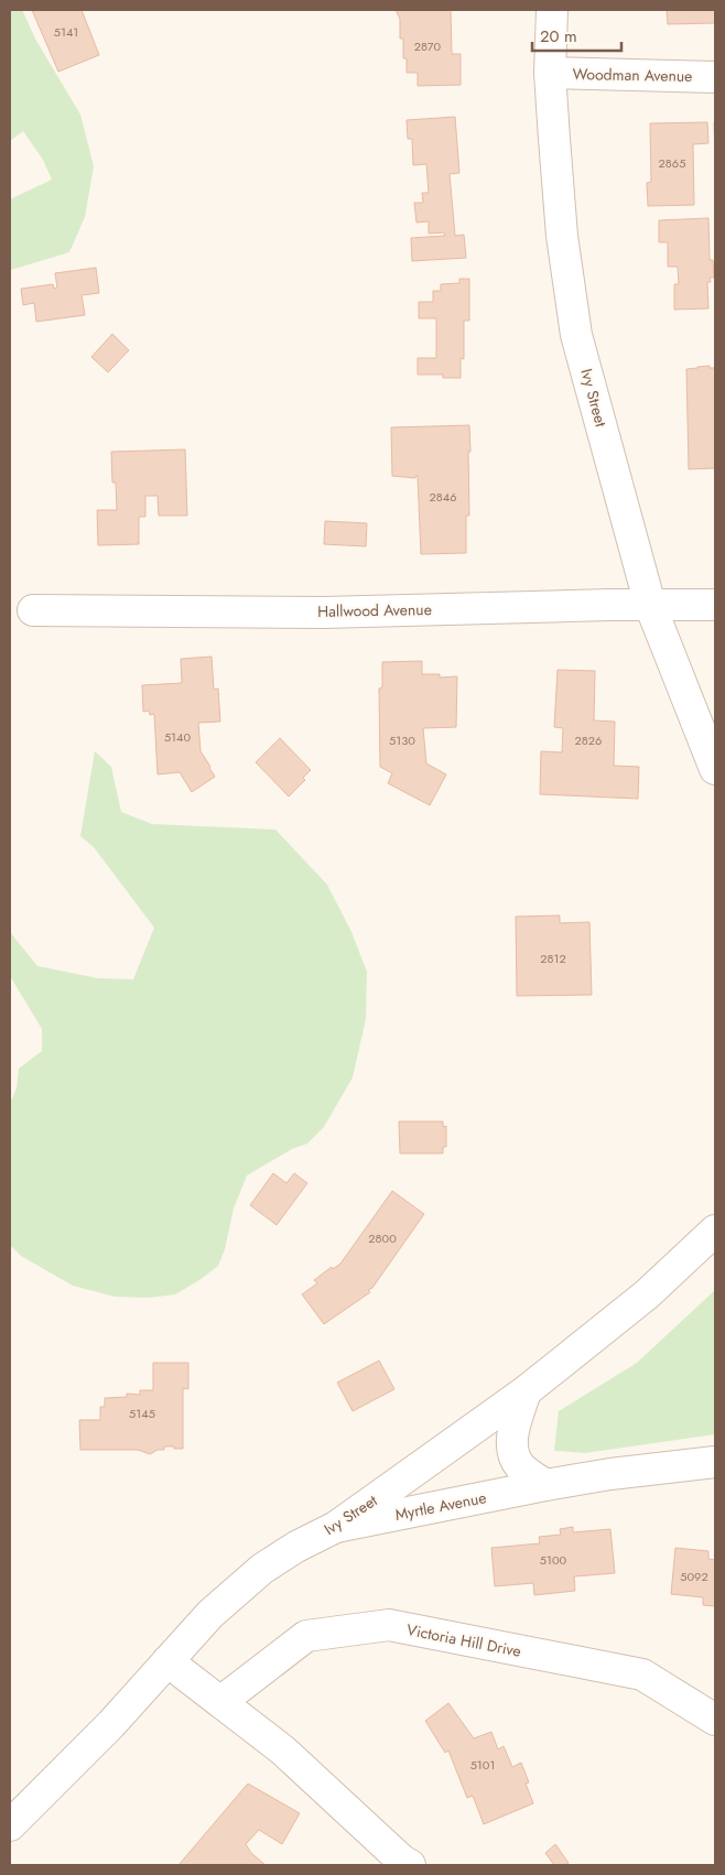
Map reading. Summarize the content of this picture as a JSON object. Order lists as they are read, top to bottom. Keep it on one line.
{"streets":{"street":["Woodman Avenue","Ivy Street","Hallwood Avenue","Myrtle Avenue","Victoria Hill Drive"]},"crossings":[["Woodman Avenue","Ivy Street"],["Ivy Street","Hallwood Avenue"],["Ivy Street","Myrtle Avenue"]],"house_numbers":["5141","2870","2865","2846","5140","5130","2826","2812","2800","5145","5100","5092","5101"],"scale_bar":"20 m"}
